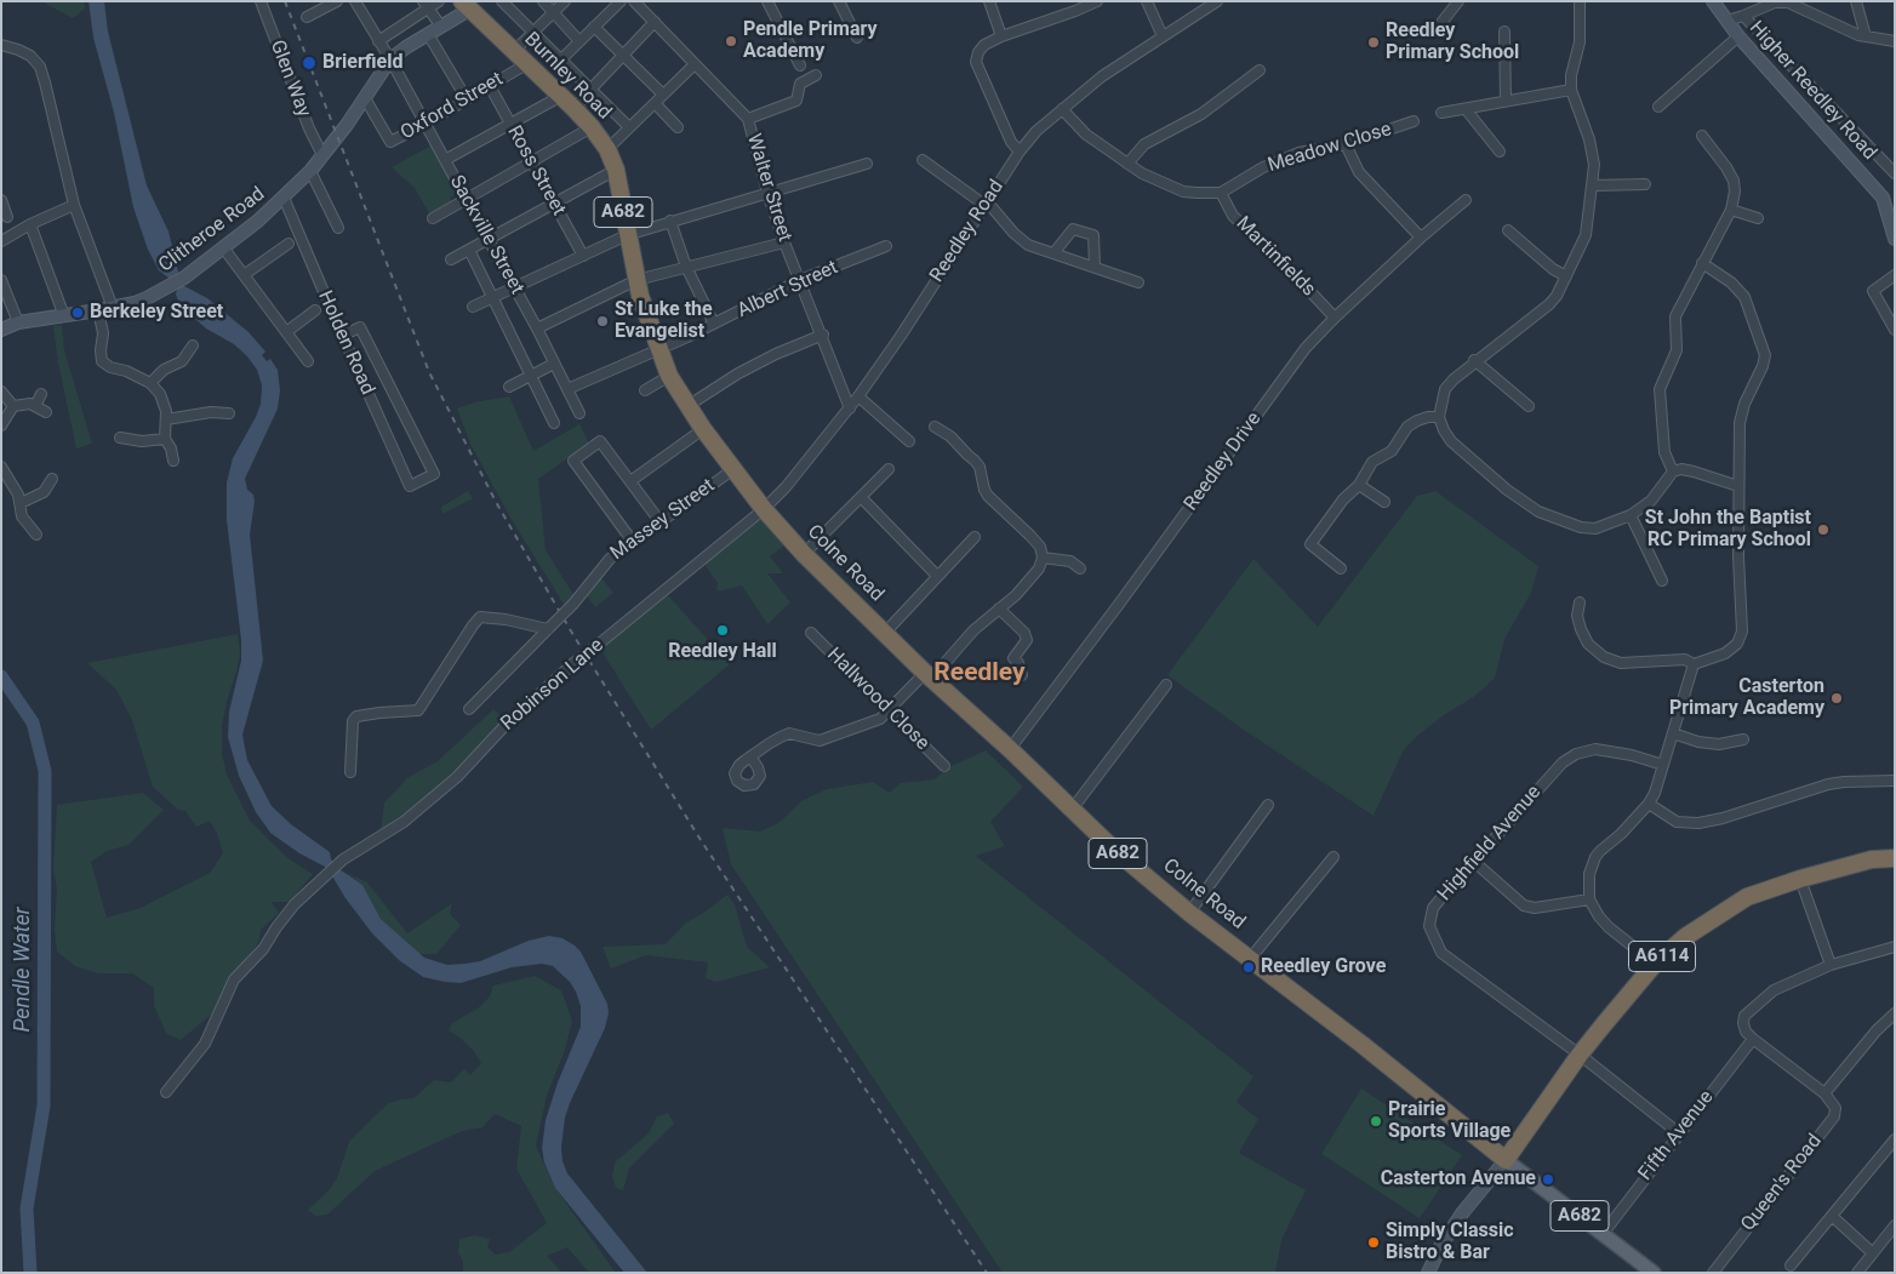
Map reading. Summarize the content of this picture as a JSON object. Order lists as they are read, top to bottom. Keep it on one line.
{"streets":{"highway":["Burnley Road","A682","Colne Road","A6114"],"main road":["Higher Reedley Road","Clitheroe Road"],"street":["Glen Way","Oxford Street","Meadow Close","Ross Street","Walter Street","Reedley Road","Sackville Street","Martinfields","Albert Street","Holden Road","Reedley Drive","Massey Street","Robinson Lane","Hallwood Close","Highfield Avenue","Fifth Avenue","Queen's Road"]},"crossings":[["Burnley Road","Oxford Street"],["Burnley Road","Reedley Road"],["Burnley Road","Albert Street"],["Burnley Road","Massey Street"],["Burnley Road","Colne Road"],["Burnley Road","Robinson Lane"],["Glen Way","Clitheroe Road"],["Oxford Street","Ross Street"],["Oxford Street","Clitheroe Road"],["Oxford Street","Sackville Street"],["Meadow Close","Martinfields"],["Walter Street","Reedley Road"],["Walter Street","Albert Street"],["Clitheroe Road","Sackville Street"],["Clitheroe Road","Holden Road"],["Reedley Road","Colne Road"],["Reedley Road","Robinson Lane"],["Sackville Street","Albert Street"],["Martinfields","Reedley Drive"],["Reedley Drive","Colne Road"],["Colne Road","Robinson Lane"],["Colne Road","A6114"],["Colne Road","Fifth Avenue"],["Highfield Avenue","A6114"],["Highfield Avenue","Fifth Avenue"]],"districts":["Reedley"],"water":["Pendle Water"],"places":["Pendle Primary Academy","Reedley Primary School","Brierfield","Berkeley Street","St Luke the Evangelist","St John the Baptist RC Primary School","Reedley Hall","Casterton Primary Academy","Reedley Grove","Prairie Sports Village","Casterton Avenue","Simply Classic Bistro & Bar"]}
